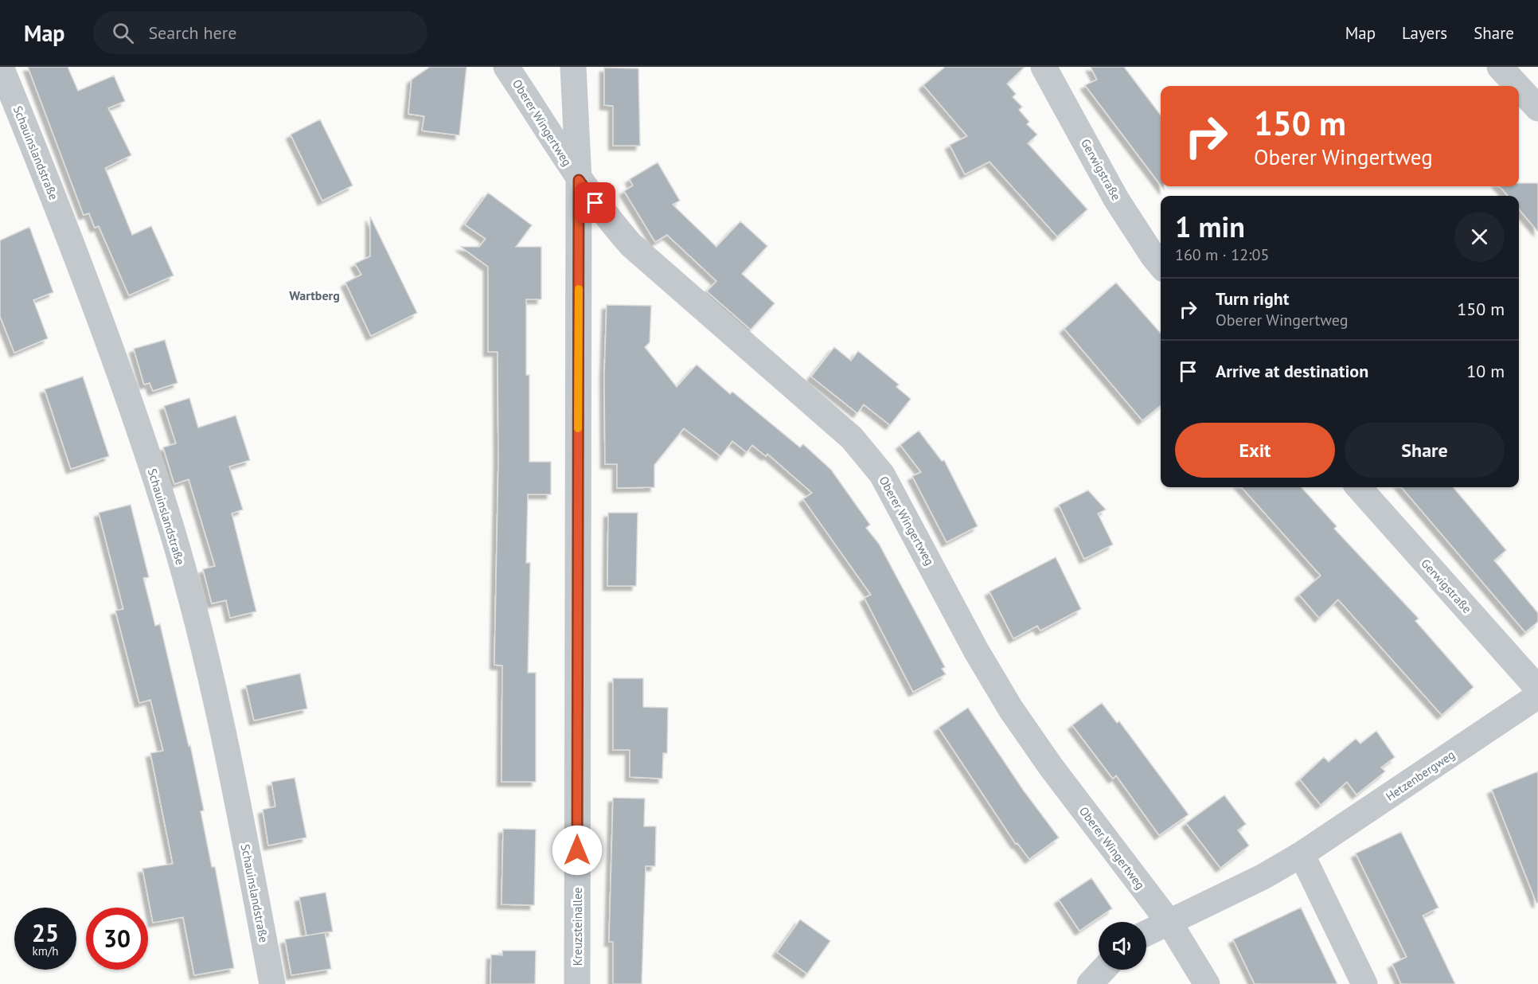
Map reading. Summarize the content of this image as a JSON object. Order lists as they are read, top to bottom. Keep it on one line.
{"streets":{"street":["Oberer Wingertweg","Schauinslandstraße","Gerwigstraße","Hetzenbergweg","Kreuzsteinallee"]},"crossings":[["Oberer Wingertweg","Hetzenbergweg"],["Oberer Wingertweg","Kreuzsteinallee"]],"districts":["Wartberg"],"page":{"header":"Map","search":"Search here","nav":["Map","Layers","Share"],"turn":["150 m","Oberer Wingertweg"],"heading":["1 min","160 m · 12:05"],"list":[{"name":"Turn right","note":"Oberer Wingertweg","value":"150 m"},{"name":"Arrive at destination","value":"10 m"}],"buttons":["Exit","Share"],"speed":"25 km/h","limit":"30"}}
